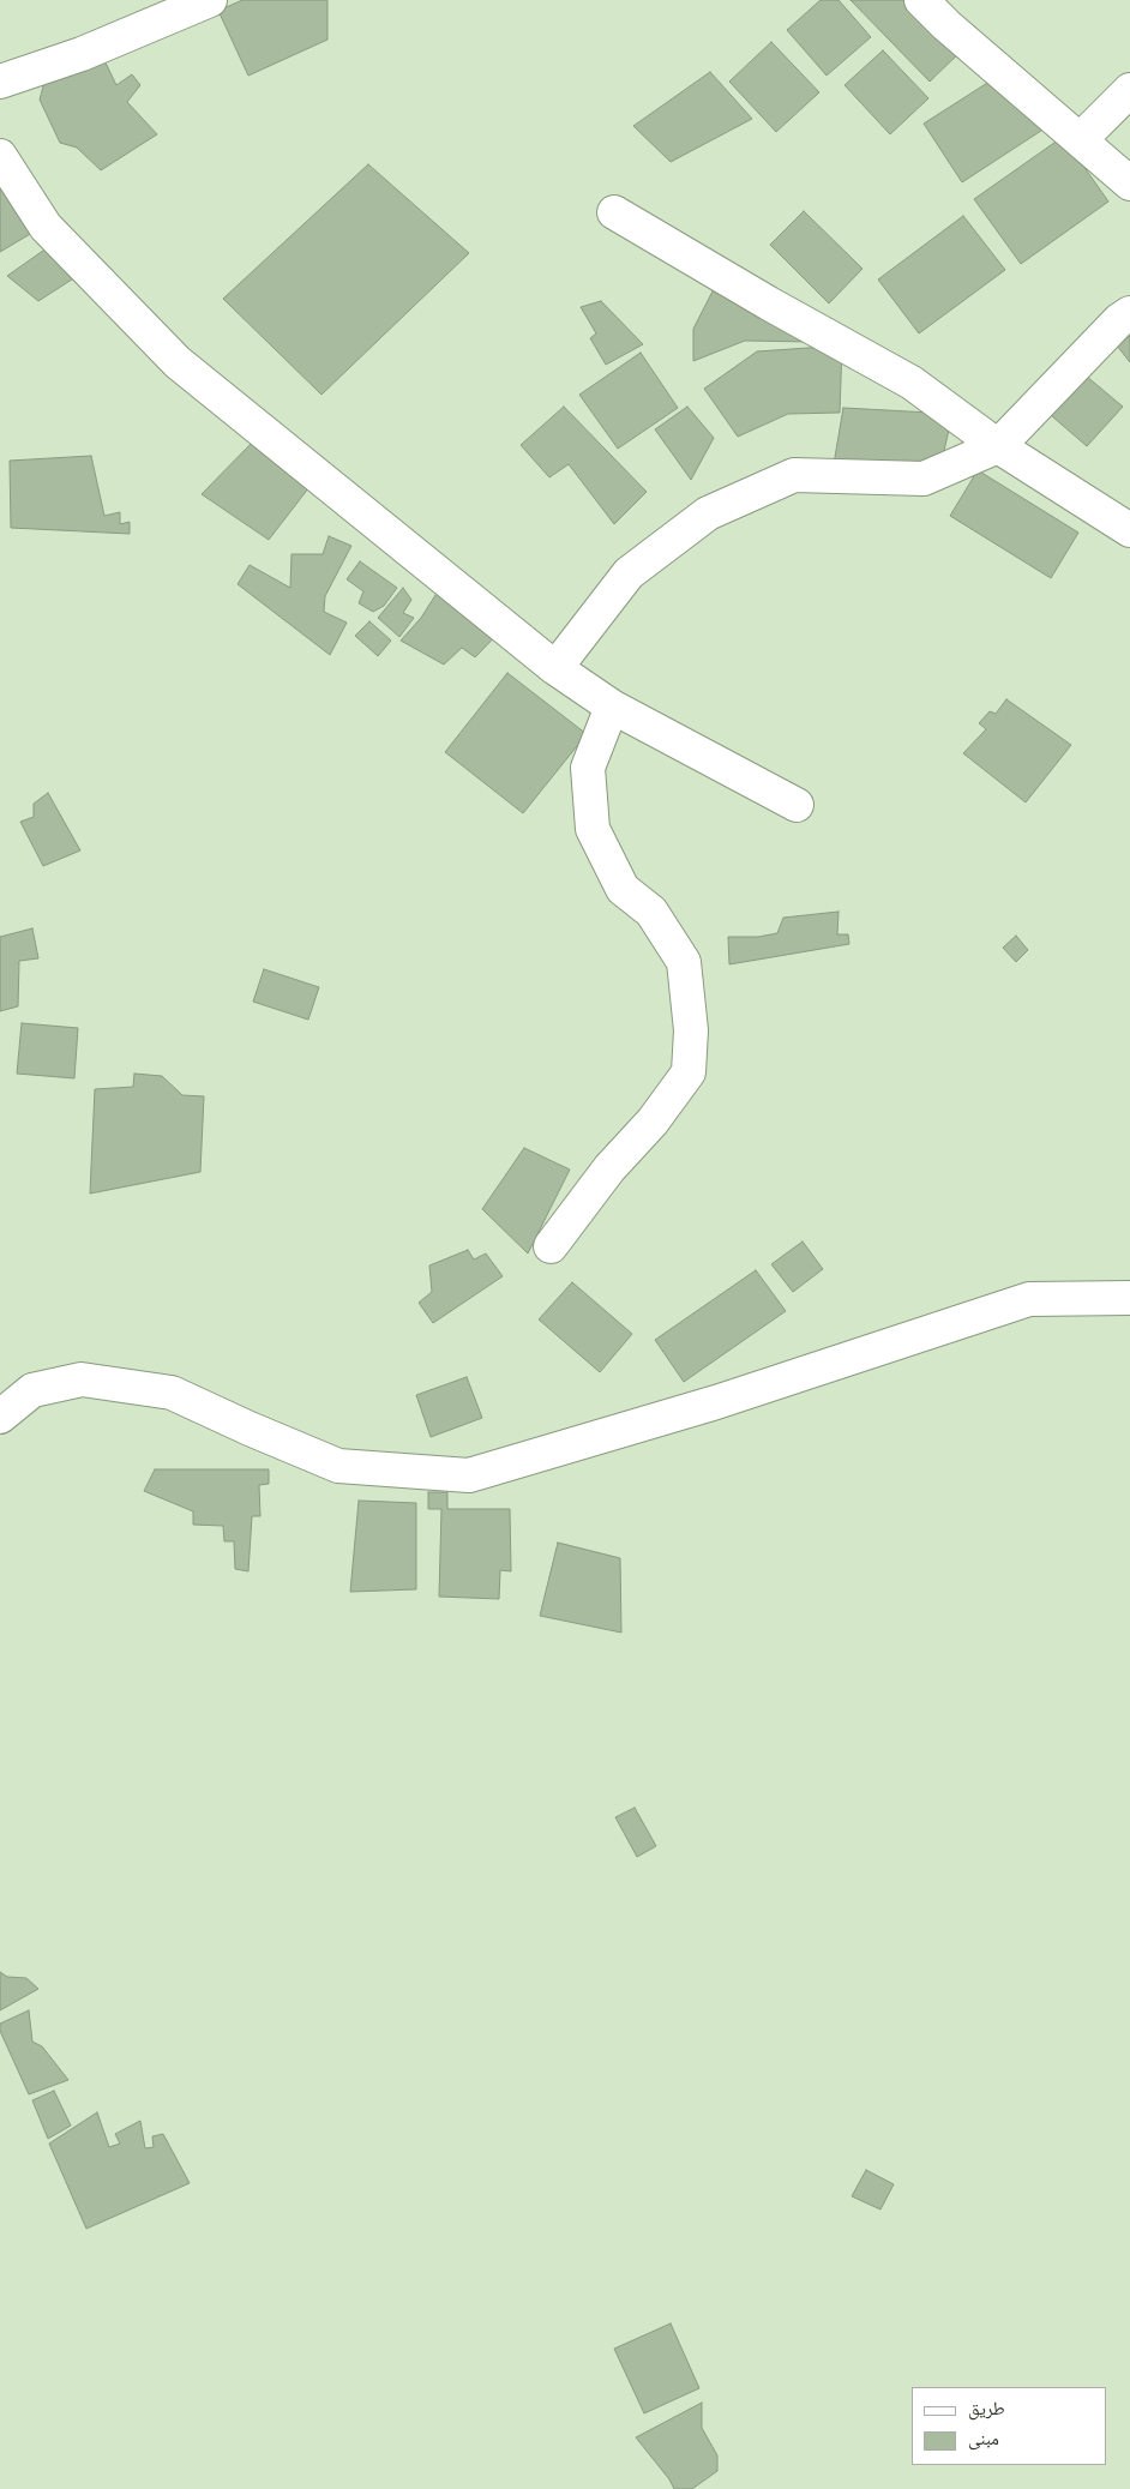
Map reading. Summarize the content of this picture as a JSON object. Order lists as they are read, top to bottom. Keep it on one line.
{"legend":["طريق","مبنى"]}
